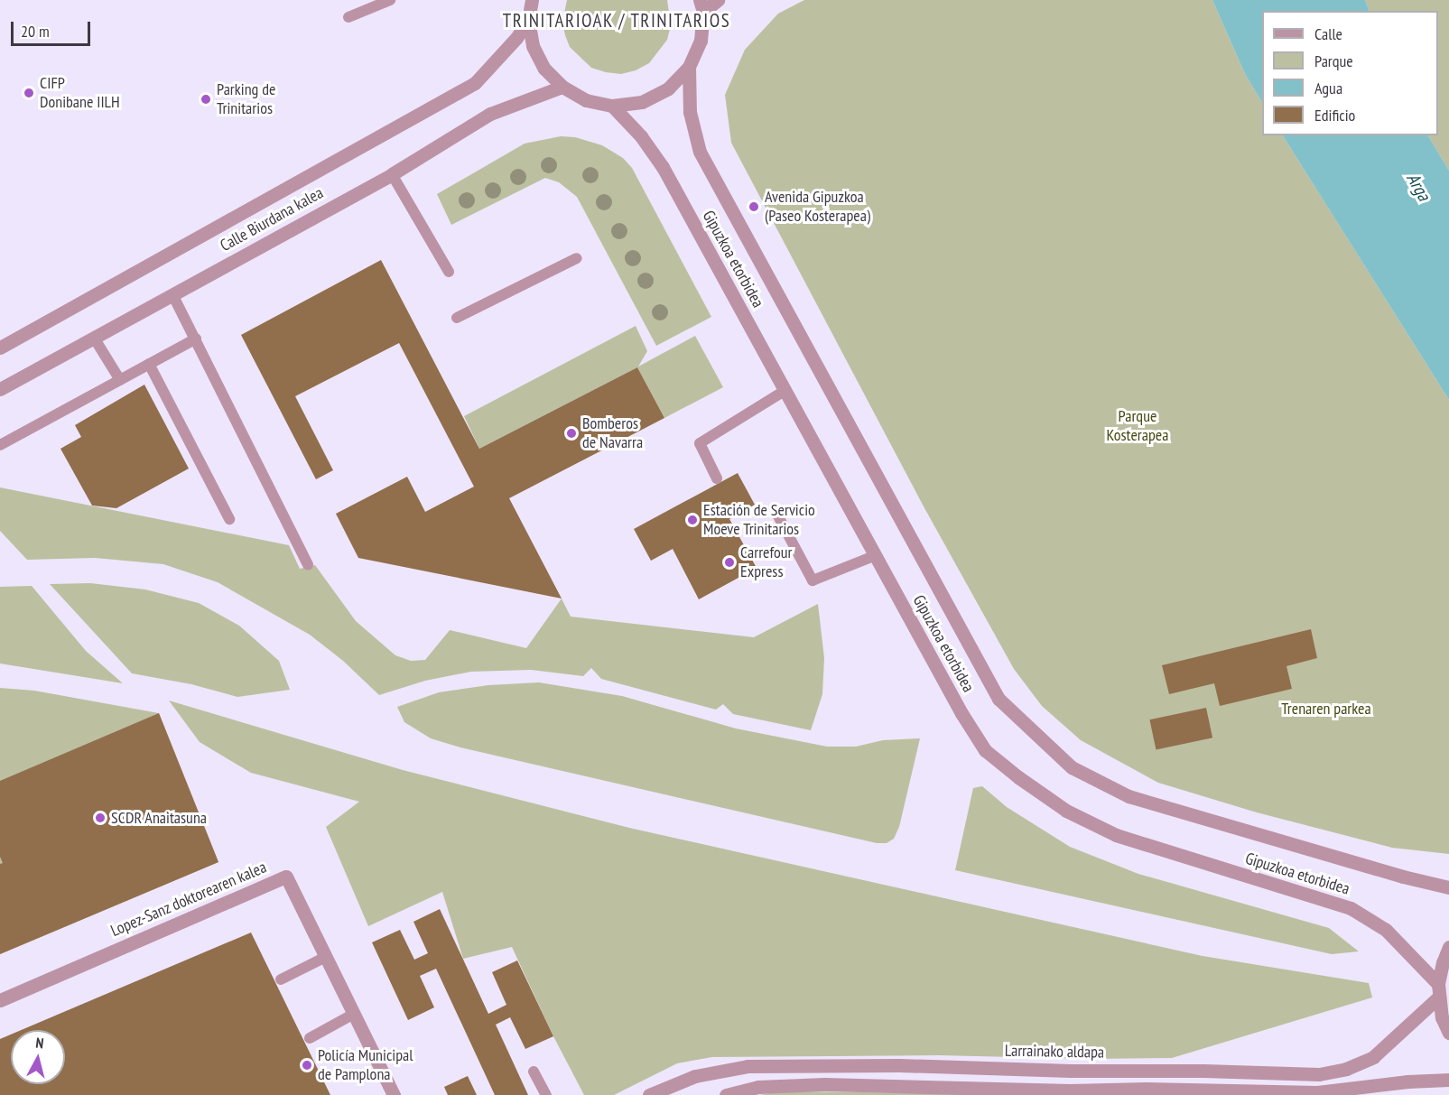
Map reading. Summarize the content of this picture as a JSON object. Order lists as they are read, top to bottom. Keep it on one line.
{"streets":{"street":["Calle Biurdana kalea","Gipuzkoa etorbidea","Lopez-Sanz doktorearen kalea","Larrainako aldapa"]},"crossings":[["Gipuzkoa etorbidea","Larrainako aldapa"]],"districts":["TRINITARIOAK / TRINITARIOS"],"water":["Arga"],"parks":["Parque Kosterapea","Trenaren parkea"],"places":["CIFP Donibane IILH","Parking de Trinitarios","Avenida Gipuzkoa (Paseo Kosterapea)","Bomberos de Navarra","Estación de Servicio Moeve Trinitarios","Carrefour Express","SCDR Anaitasuna","Policía Municipal de Pamplona"],"legend":["Calle","Parque","Agua","Edificio"],"scale_bar":"20 m","north":"top"}
